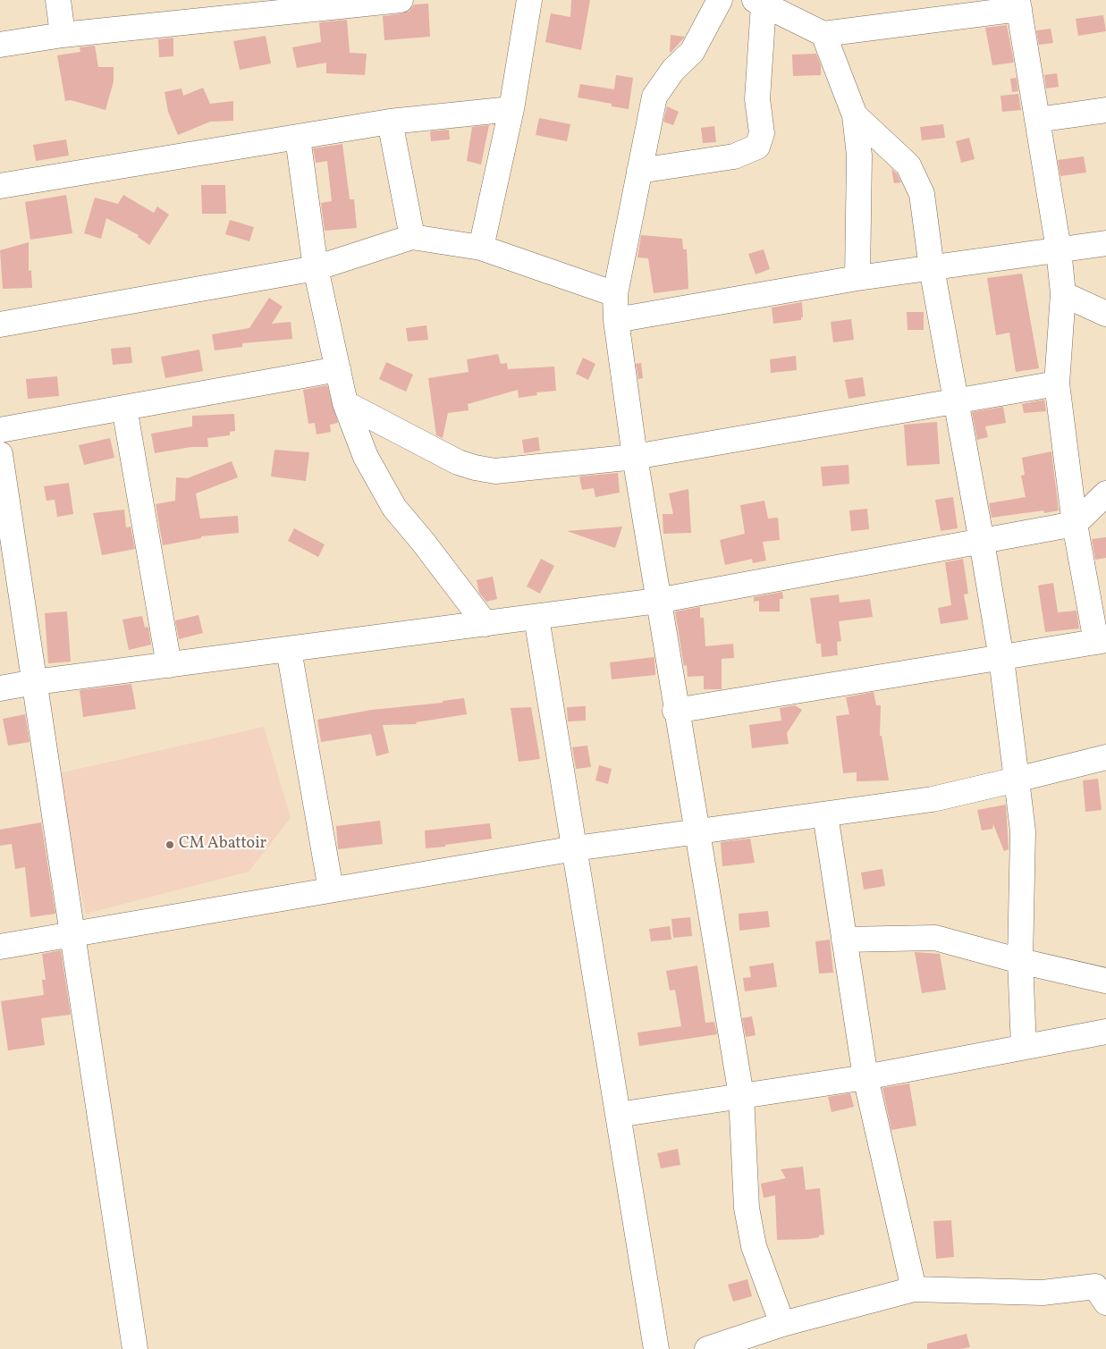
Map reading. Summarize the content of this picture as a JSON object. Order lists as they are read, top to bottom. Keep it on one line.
{"places":["CM Abattoir"]}
